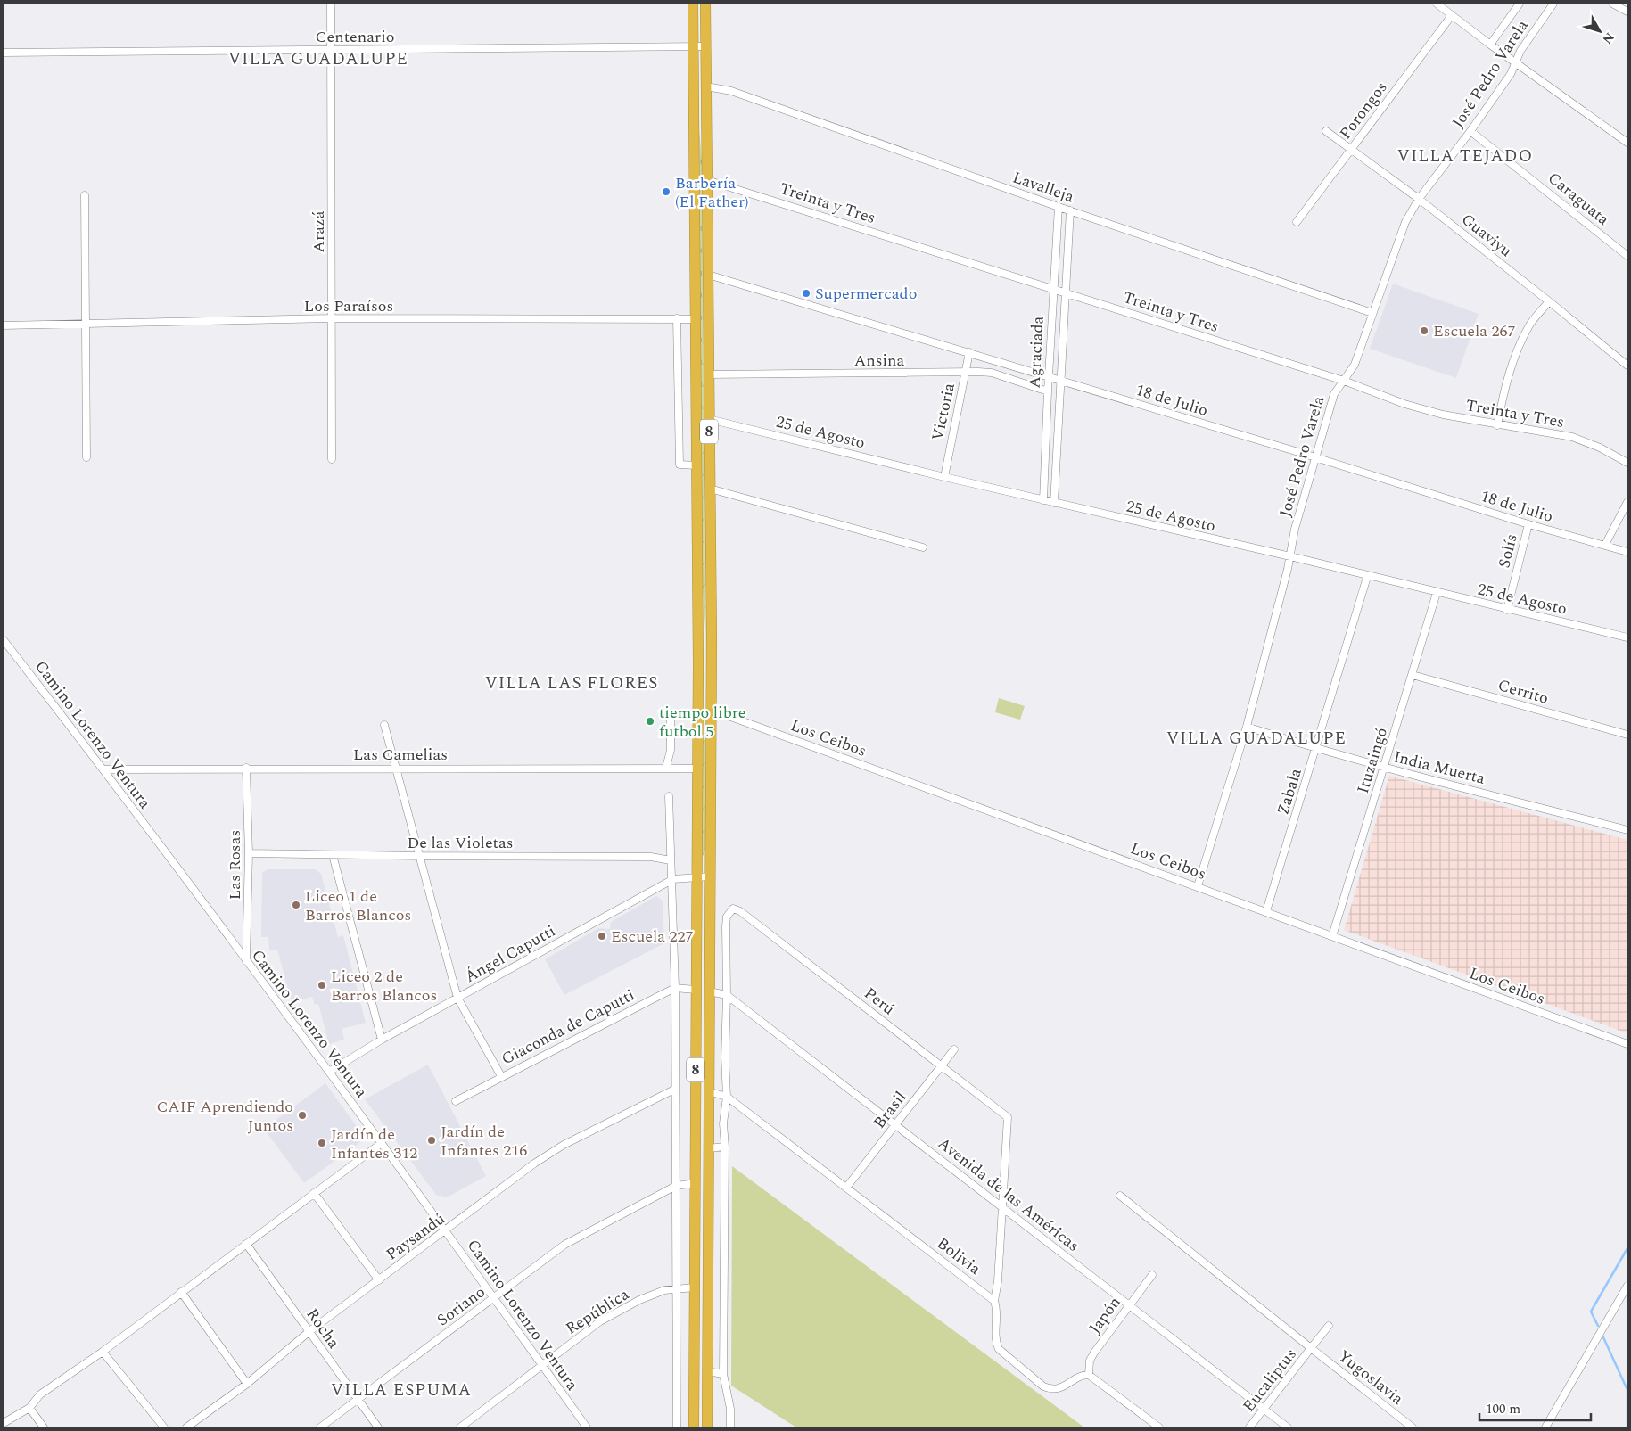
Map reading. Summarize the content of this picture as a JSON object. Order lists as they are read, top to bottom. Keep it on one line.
{"streets":{"highway":["8"],"street":["Centenario","José Pedro Varela","Porongos","Lavalleja","Caraguata","Treinta y Tres","Arazá","Guaviyu","Los Paraísos","Agraciada","Ansina","18 de Julio","Victoria","25 de Agosto","Solís","Cerrito","Camino Lorenzo Ventura","Los Ceibos","Las Camelias","Ituzaingó","India Muerta","Zabala","De las Violetas","Las Rosas","Ángel Caputti","Perú","Giaconda de Caputti","Brasil","Avenida de las Américas","Paysandú","Bolivia","Soriano","República","Japón","Rocha","Yugoslavia","Eucaliptus"]},"crossings":[["Centenario","Arazá"],["Centenario","8"],["José Pedro Varela","Lavalleja"],["José Pedro Varela","Caraguata"],["José Pedro Varela","Treinta y Tres"],["José Pedro Varela","Guaviyu"],["José Pedro Varela","18 de Julio"],["José Pedro Varela","25 de Agosto"],["José Pedro Varela","Los Ceibos"],["José Pedro Varela","India Muerta"],["Porongos","Guaviyu"],["Lavalleja","Agraciada"],["Lavalleja","8"],["Treinta y Tres","Agraciada"],["Treinta y Tres","8"],["Arazá","Los Paraísos"],["Los Paraísos","8"],["Agraciada","Ansina"],["Agraciada","18 de Julio"],["Agraciada","25 de Agosto"],["Ansina","Victoria"],["Ansina","8"],["18 de Julio","Victoria"],["18 de Julio","8"],["18 de Julio","Solís"],["Victoria","25 de Agosto"],["8","25 de Agosto"],["8","Los Ceibos"],["8","Las Camelias"],["8","Ángel Caputti"],["8","Avenida de las Américas"],["8","Bolivia"],["8","Soriano"],["8","República"],["25 de Agosto","Solís"],["25 de Agosto","Ituzaingó"],["25 de Agosto","Zabala"],["Cerrito","Ituzaingó"],["Camino Lorenzo Ventura","Las Camelias"],["Camino Lorenzo Ventura","Las Rosas"],["Camino Lorenzo Ventura","Ángel Caputti"],["Camino Lorenzo Ventura","Paysandú"],["Camino Lorenzo Ventura","Soriano"],["Camino Lorenzo Ventura","República"],["Los Ceibos","Ituzaingó"],["Los Ceibos","Zabala"],["Las Camelias","Las Rosas"],["Ituzaingó","India Muerta"],["India Muerta","Zabala"],["De las Violetas","Las Rosas"],["Perú","Brasil"],["Perú","Avenida de las Américas"],["Brasil","Avenida de las Américas"],["Brasil","Bolivia"],["Avenida de las Américas","Japón"],["Avenida de las Américas","Eucaliptus"],["Paysandú","Rocha"],["Soriano","Rocha"],["Yugoslavia","Eucaliptus"]],"districts":["VILLA GUADALUPE","VILLA TEJADO","VILLA LAS FLORES","VILLA GUADALUPE","VILLA ESPUMA"],"places":["Barbería (El Father)","Supermercado","Escuela 267","tiempo libre futbol 5","Liceo 1 de Barros Blancos","Escuela 227","Liceo 2 de Barros Blancos","CAIF Aprendiendo Juntos","Jardín de Infantes 216","Jardín de Infantes 312"],"scale_bar":"100 m","north":"bottom right"}
